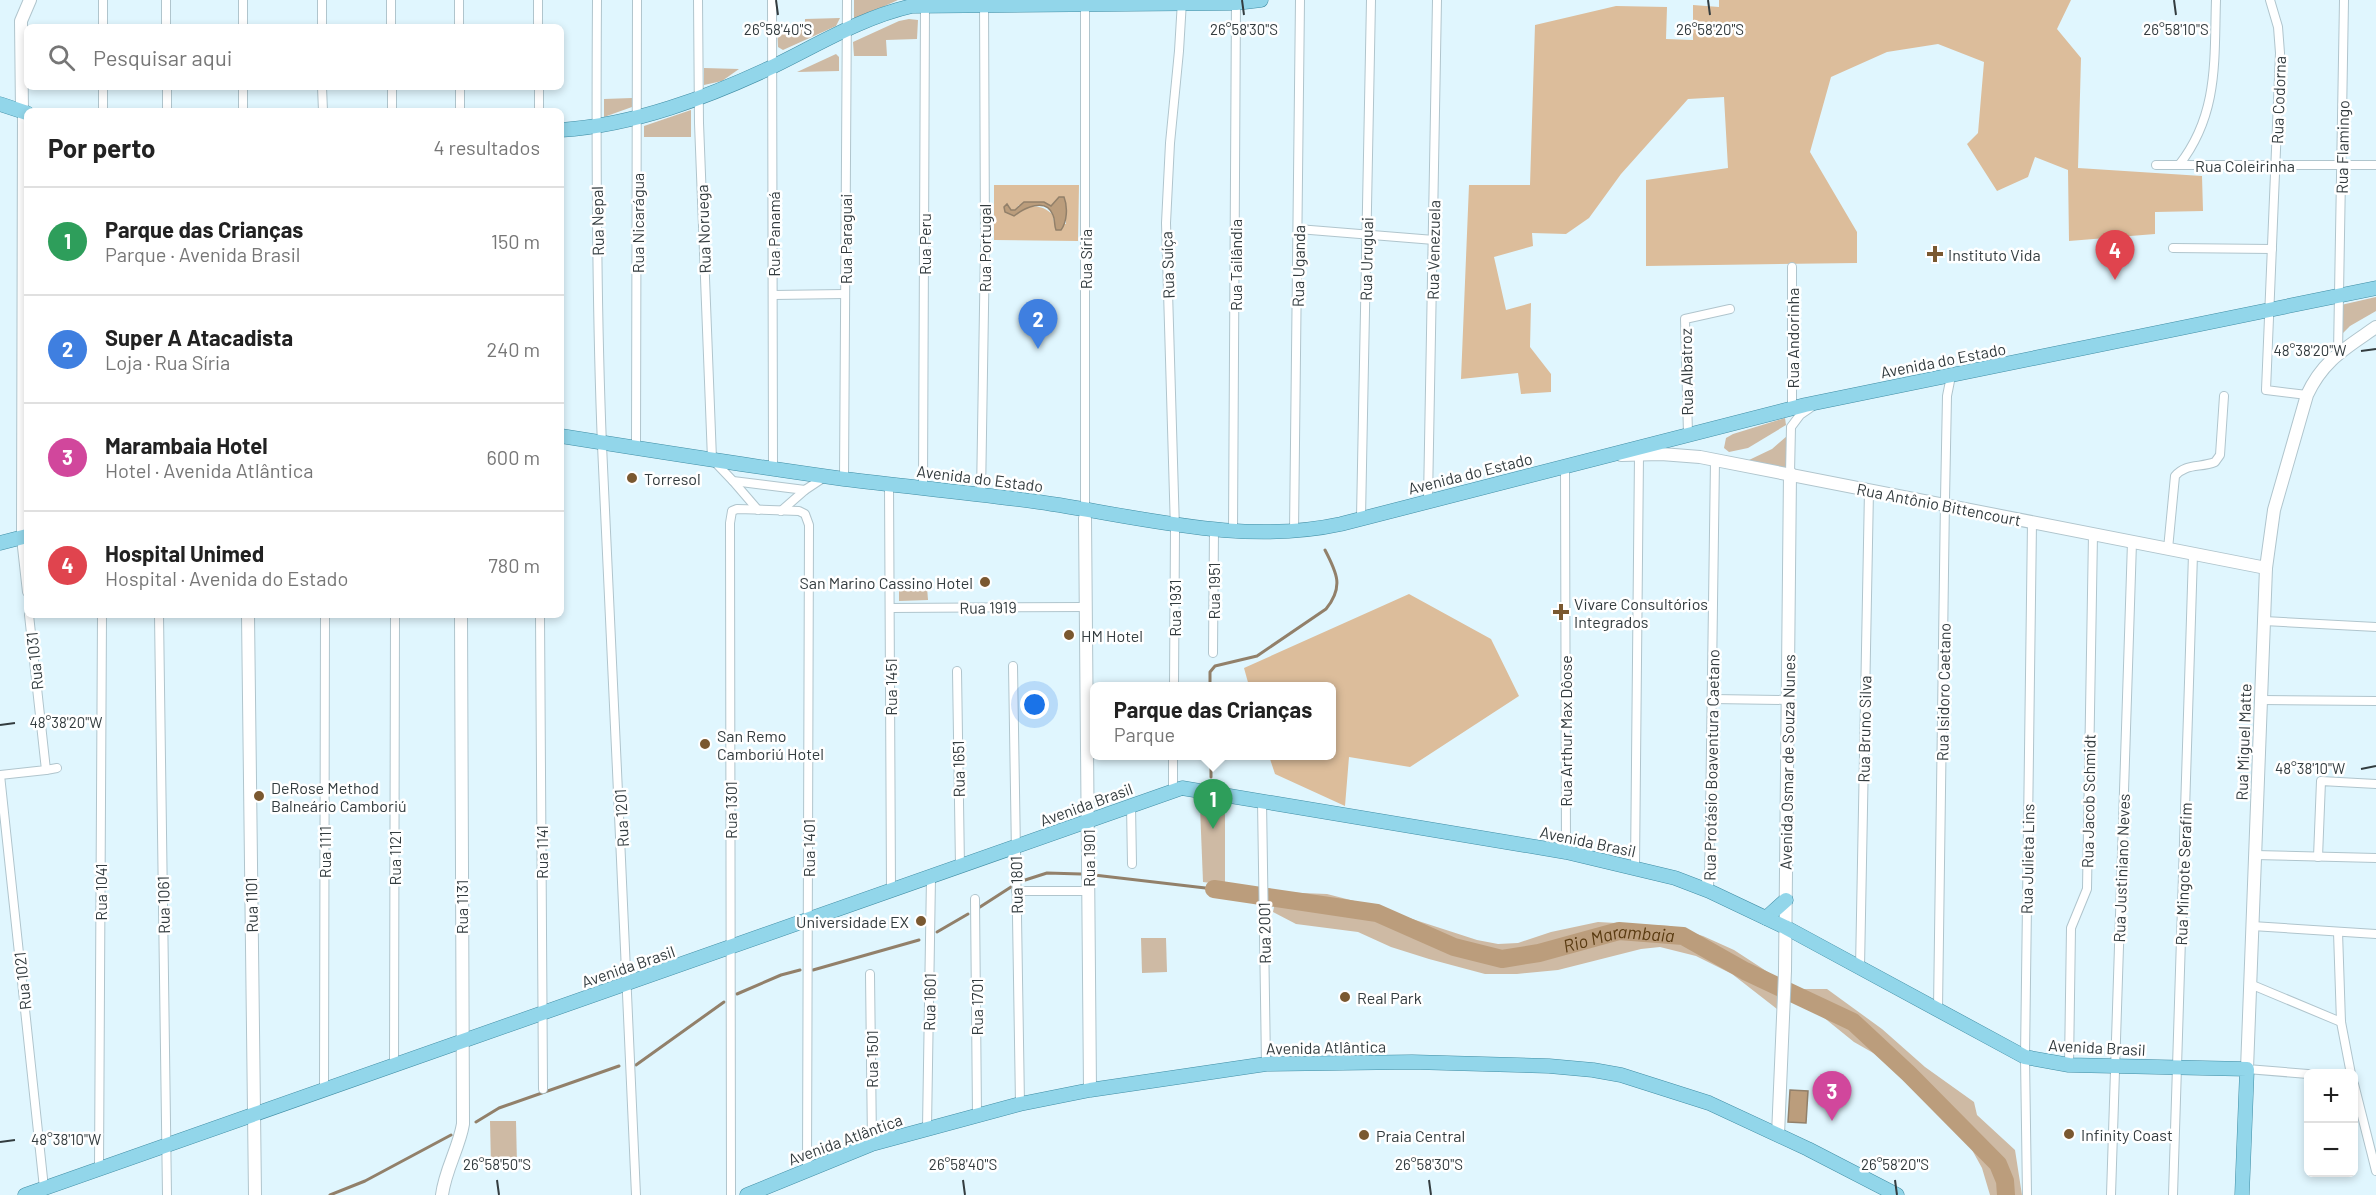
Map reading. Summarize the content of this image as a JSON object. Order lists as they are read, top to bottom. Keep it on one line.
{"streets":{"main road":["Avenida do Estado","Rua Miguel Matte","Avenida Brasil","Avenida Atlântica"],"street":["Rua Codorna","Rua Flamingo","Rua Coleirinha","Rua Nepal","Rua Nicarágua","Rua Noruega","Rua Panamá","Rua Paraguai","Rua Peru","Rua Portugal","Rua Venezuela","Rua Síria","Rua Uruguai","Rua Suíça","Rua Tailândia","Rua Uganda","Rua Andorinha","Rua Albatroz","Rua Antônio Bittencourt","Rua 1951","Rua 1919","Rua 1931","Rua 1031","Rua 1451","Rua Isidoro Caetano","Rua Bruno Silva","Rua Arthur Max Dôose","Avenida Osmar de Souza Nunes","Rua Protásio Boaventura Caetano","Rua 1651","Rua Jacob Schmidt","Rua 1301","Rua 1201","Rua 1401","Rua 1111","Rua 1141","Rua 1121","Rua 1901","Rua Julieta Lins","Rua Justiniano Neves","Rua Mingote Serafim","Rua 1801","Rua 1041","Rua 1061","Rua 1101","Rua 1131","Rua 2001","Rua 1021","Rua 1601","Rua 1701","Rua 1501"]},"crossings":[["Rua Codorna","Rua Coleirinha"],["Rua Codorna","Avenida do Estado"],["Rua Codorna","Rua Miguel Matte"],["Rua Flamingo","Rua Coleirinha"],["Rua Flamingo","Avenida do Estado"],["Rua Flamingo","Rua Miguel Matte"],["Rua Nepal","Avenida do Estado"],["Rua Nepal","Rua 1201"],["Rua Nicarágua","Avenida do Estado"],["Rua Noruega","Avenida do Estado"],["Rua Panamá","Avenida do Estado"],["Rua Paraguai","Avenida do Estado"],["Rua Peru","Avenida do Estado"],["Rua Portugal","Avenida do Estado"],["Rua Venezuela","Avenida do Estado"],["Rua Síria","Avenida do Estado"],["Rua Síria","Rua 1901"],["Rua Uruguai","Avenida do Estado"],["Rua Suíça","Avenida do Estado"],["Rua Suíça","Rua 1931"],["Rua Tailândia","Avenida do Estado"],["Rua Uganda","Avenida do Estado"],["Rua Andorinha","Avenida do Estado"],["Avenida do Estado","Rua Albatroz"],["Avenida do Estado","Rua Antônio Bittencourt"],["Avenida do Estado","Rua 1951"],["Avenida do Estado","Rua 1931"],["Avenida do Estado","Rua 1451"],["Avenida do Estado","Rua Isidoro Caetano"],["Avenida do Estado","Rua Arthur Max Dôose"],["Avenida do Estado","Avenida Osmar de Souza Nunes"],["Avenida do Estado","Rua 1201"],["Avenida do Estado","Rua 1901"],["Rua Antônio Bittencourt","Rua Isidoro Caetano"],["Rua Antônio Bittencourt","Rua Bruno Silva"],["Rua Antônio Bittencourt","Rua Miguel Matte"],["Rua Antônio Bittencourt","Avenida Osmar de Souza Nunes"],["Rua Antônio Bittencourt","Rua Protásio Boaventura Caetano"],["Rua Antônio Bittencourt","Rua Jacob Schmidt"],["Rua Antônio Bittencourt","Rua Julieta Lins"],["Rua Antônio Bittencourt","Rua Justiniano Neves"],["Rua Antônio Bittencourt","Rua Mingote Serafim"],["Rua 1919","Rua 1451"],["Rua 1919","Rua 1901"],["Rua 1451","Avenida Brasil"],["Rua Isidoro Caetano","Avenida Brasil"],["Rua Bruno Silva","Avenida Brasil"],["Rua Arthur Max Dôose","Avenida Brasil"],["Rua Miguel Matte","Avenida Brasil"],["Avenida Osmar de Souza Nunes","Avenida Brasil"],["Avenida Osmar de Souza Nunes","Avenida Atlântica"],["Rua Protásio Boaventura Caetano","Avenida Brasil"],["Rua 1651","Avenida Brasil"],["Rua Jacob Schmidt","Avenida Brasil"],["Avenida Brasil","Rua 1301"],["Avenida Brasil","Rua 1201"],["Avenida Brasil","Rua 1401"],["Avenida Brasil","Rua 1111"],["Avenida Brasil","Rua 1141"],["Avenida Brasil","Rua 1121"],["Avenida Brasil","Rua 1901"],["Avenida Brasil","Rua Julieta Lins"],["Avenida Brasil","Rua Justiniano Neves"],["Avenida Brasil","Rua Mingote Serafim"],["Avenida Brasil","Rua 1801"],["Avenida Brasil","Rua 1041"],["Avenida Brasil","Rua 1061"],["Avenida Brasil","Rua 1101"],["Avenida Brasil","Rua 1131"],["Avenida Brasil","Rua 2001"],["Avenida Brasil","Rua 1021"],["Avenida Brasil","Rua 1601"],["Rua 1301","Rua 1401"],["Rua 1401","Avenida Atlântica"],["Rua 1901","Avenida Atlântica"],["Rua 1801","Avenida Atlântica"],["Rua 2001","Avenida Atlântica"],["Rua 1601","Avenida Atlântica"],["Rua 1701","Avenida Atlântica"],["Avenida Atlântica","Rua 1501"]],"water":["Rio Marambaia"],"places":{"health":["Instituto Vida","Vivare Consultórios Integrados"],"other":["Torresol","San Marino Cassino Hotel","HM Hotel","San Remo Camboriú Hotel","DeRose Method Balneário Camboriú","Universidade EX","Real Park","Infinity Coast","Praia Central"]},"page":{"search":"Pesquisar aqui","heading":["Por perto","4 resultados"],"list":[{"mark":"1","name":"Parque das Crianças","note":"Parque · Avenida Brasil","value":"150 m"},{"mark":"2","name":"Super A Atacadista","note":"Loja · Rua Síria","value":"240 m"},{"mark":"3","name":"Marambaia Hotel","note":"Hotel · Avenida Atlântica","value":"600 m"},{"mark":"4","name":"Hospital Unimed","note":"Hospital · Avenida do Estado","value":"780 m"}],"pins":["4","2","1","3"],"popup":["Parque das Crianças","Parque"],"map_buttons":["+","−"]},"coordinates":["26°58'40\"S","26°58'30\"S","26°58'20\"S","26°58'10\"S","48°38'20\"W","48°38'10\"W","26°58'50\"S"]}
